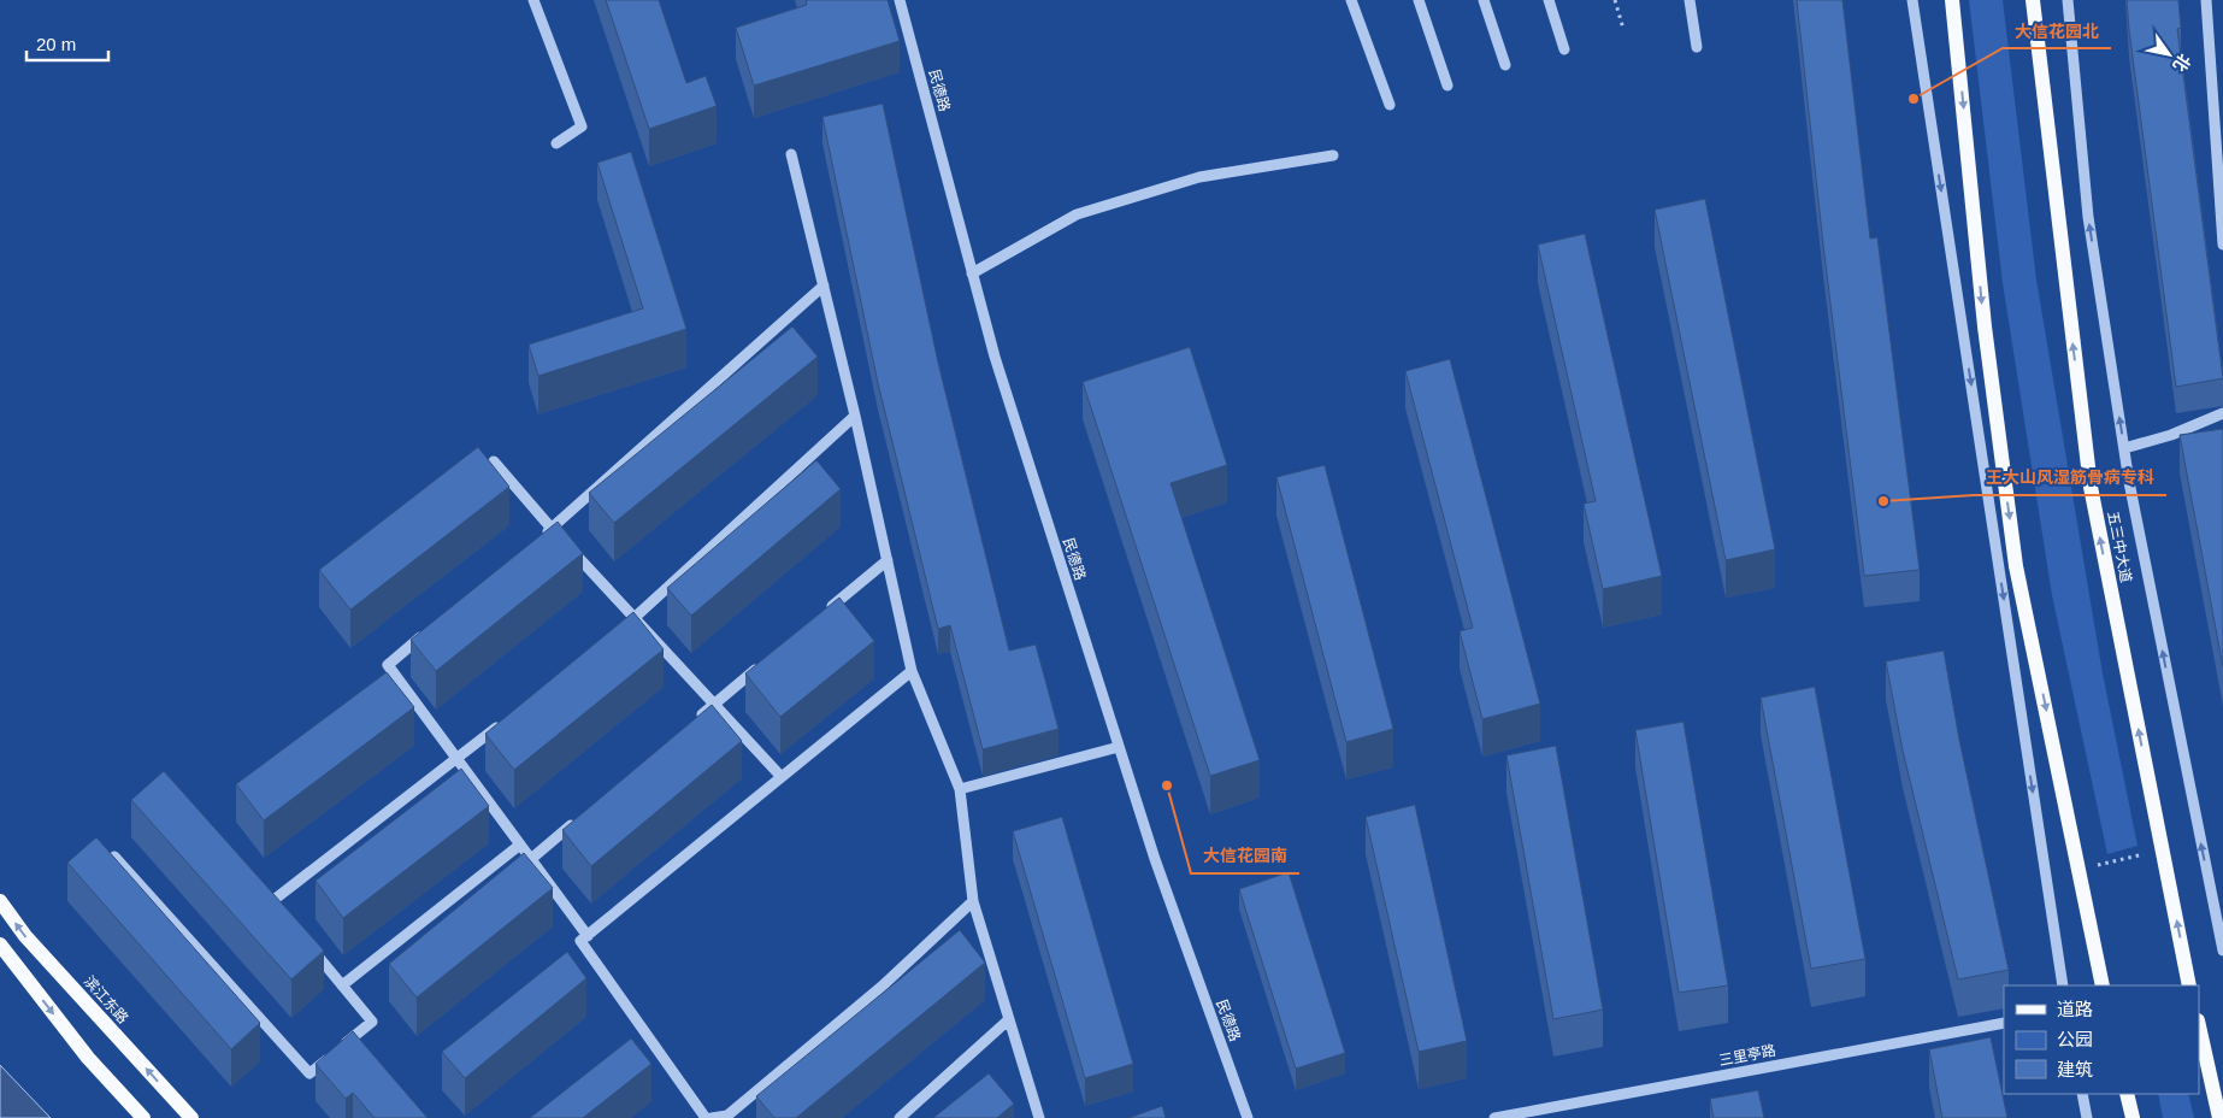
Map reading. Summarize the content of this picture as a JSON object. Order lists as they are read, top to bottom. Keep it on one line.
{"streets":{"main road":["五三中大道","滨江东路"],"street":["民德路","三里亭路"]},"places":["大信花园北","王大山风湿筋骨病专科","大信花园南"],"legend":["道路","公园","建筑"],"scale_bar":"20 m","north":"bottom right"}
